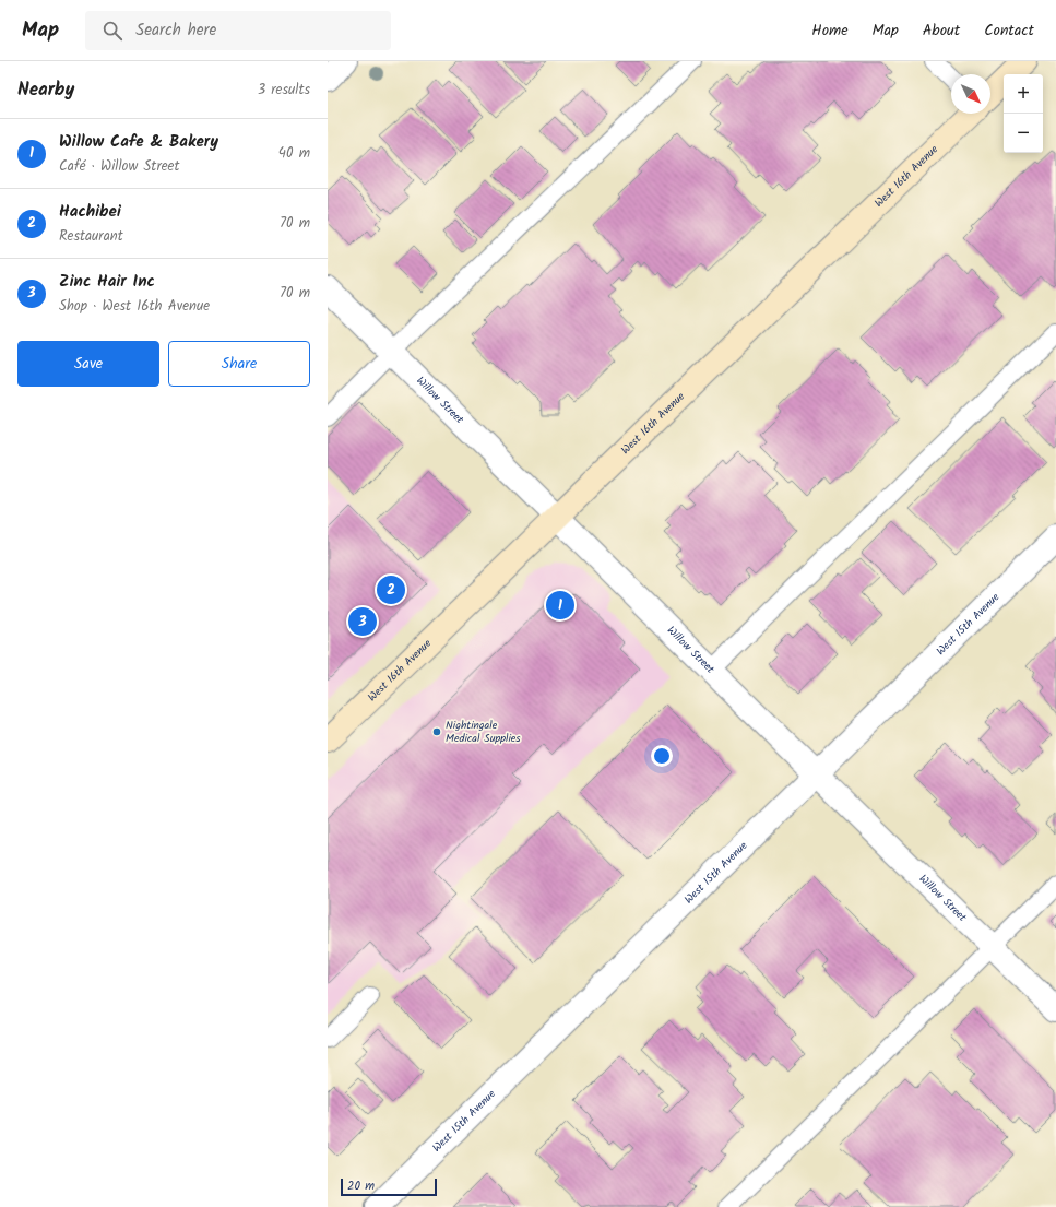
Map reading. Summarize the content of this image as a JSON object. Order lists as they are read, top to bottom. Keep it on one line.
{"streets":{"street":["West 16th Avenue","Willow Street","West 15th Avenue"]},"crossings":[["West 16th Avenue","Willow Street"],["Willow Street","West 15th Avenue"]],"places":["Nightingale Medical Supplies"],"scale_bar":"20 m","north":"bottom right","page":{"header":"Map","search":"Search here","nav":["Home","Map","About","Contact"],"heading":["Nearby","3 results"],"map_buttons":["+","−"],"list":[{"mark":"1","name":"Willow Cafe & Bakery","note":"Café · Willow Street","value":"40 m"},{"mark":"2","name":"Hachibei","note":"Restaurant","value":"70 m"},{"mark":"3","name":"Zinc Hair Inc","note":"Shop · West 16th Avenue","value":"70 m"}],"buttons":["Save","Share"],"pins":["2","1","3"],"scale":"20 m"}}
